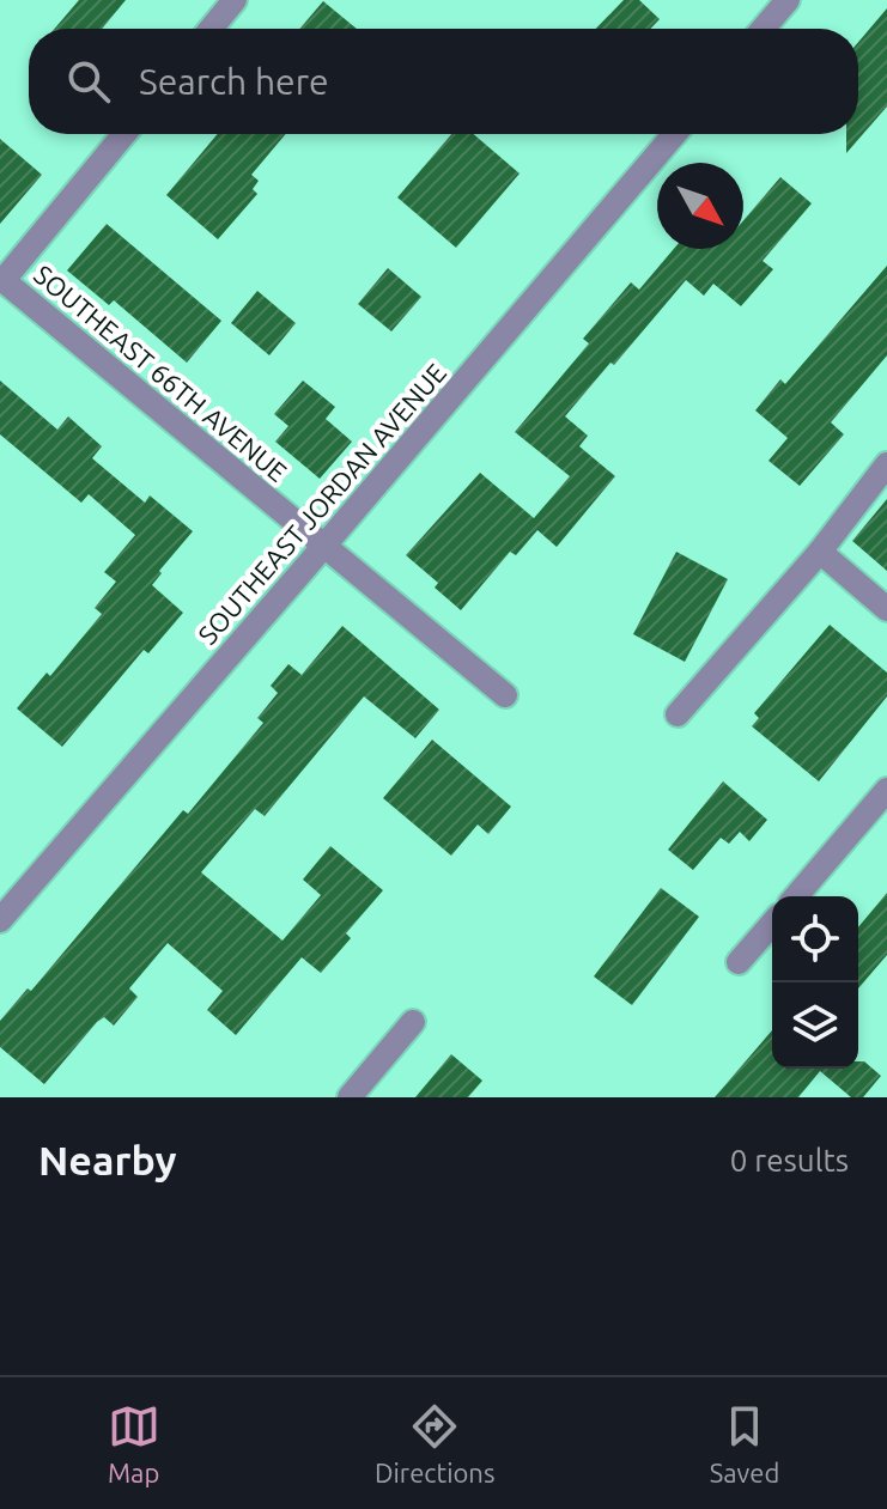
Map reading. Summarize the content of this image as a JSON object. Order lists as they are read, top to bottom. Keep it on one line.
{"streets":{"street":["SOUTHEAST 66TH AVENUE","SOUTHEAST JORDAN AVENUE"]},"crossings":[["SOUTHEAST 66TH AVENUE","SOUTHEAST JORDAN AVENUE"]],"north":"bottom right","page":{"search":"Search here","heading":["Nearby","0 results"],"nav":["Map","Directions","Saved"]}}
